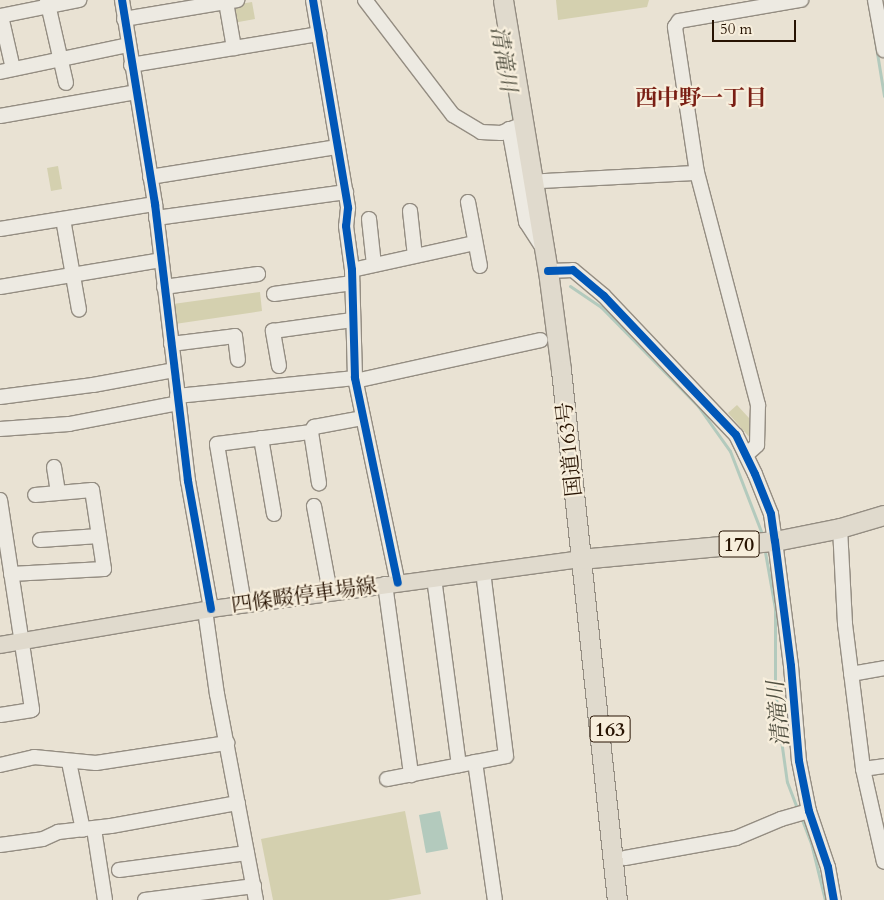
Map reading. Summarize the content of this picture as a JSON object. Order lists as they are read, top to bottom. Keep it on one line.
{"streets":{"highway":["国道163号","170","163"],"main road":["四條畷停車場線"]},"crossings":[["国道163号","170"],["国道163号","四條畷停車場線"],["170","四條畷停車場線"]],"districts":["西中野一丁目"],"water":["清滝川"],"scale_bar":"50 m"}
